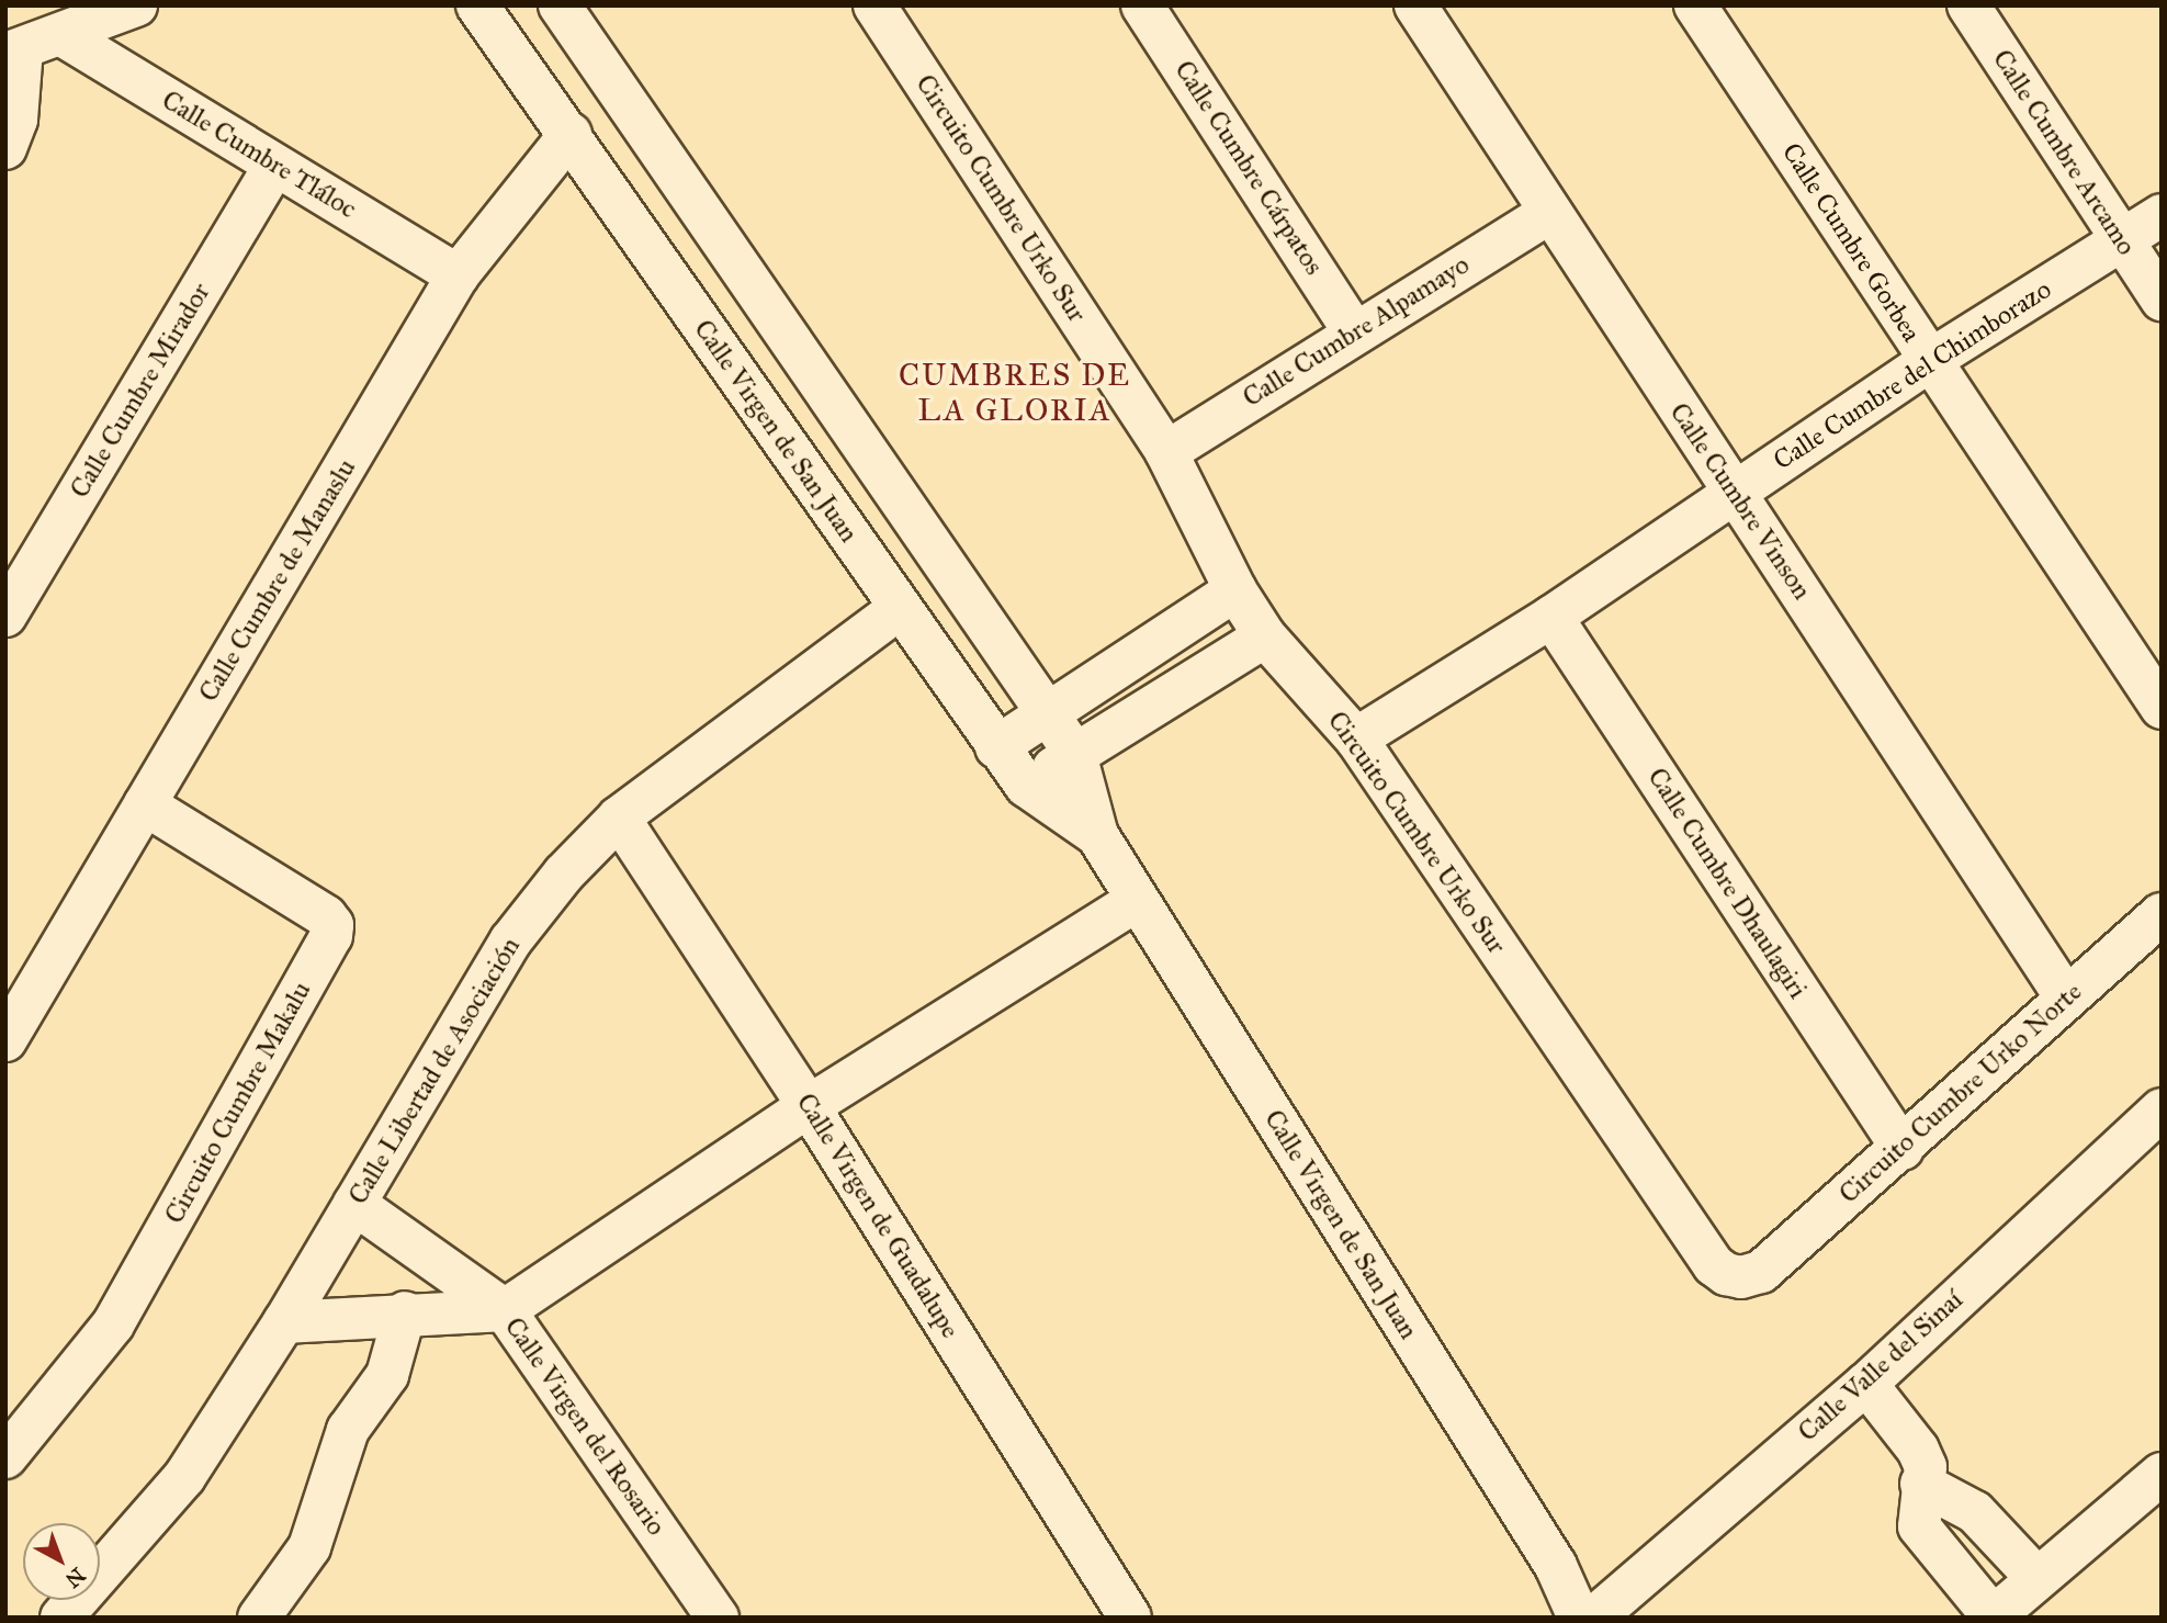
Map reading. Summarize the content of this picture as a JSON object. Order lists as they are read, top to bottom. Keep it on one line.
{"streets":{"street":["Calle Cumbre Arcamo","Calle Cumbre Tláloc","Calle Cumbre Cárpatos","Circuito Cumbre Urko Sur","Calle Cumbre Gorbea","Calle Cumbre Alpamayo","Calle Cumbre del Chimborazo","Calle Cumbre Mirador","Calle Virgen de San Juan","Calle Cumbre Vinson","Calle Cumbre de Manaslu","Calle Cumbre Dhaulagiri","Calle Libertad de Asociación","Circuito Cumbre Urko Norte","Circuito Cumbre Makalu","Calle Virgen de Guadalupe","Calle Valle del Sinaí","Calle Virgen del Rosario"]},"crossings":[["Calle Cumbre Arcamo","Calle Cumbre del Chimborazo"],["Calle Cumbre Tláloc","Calle Cumbre Mirador"],["Calle Cumbre Tláloc","Calle Cumbre de Manaslu"],["Calle Cumbre Cárpatos","Calle Cumbre Alpamayo"],["Circuito Cumbre Urko Sur","Calle Cumbre Alpamayo"],["Circuito Cumbre Urko Sur","Calle Cumbre del Chimborazo"],["Circuito Cumbre Urko Sur","Circuito Cumbre Urko Norte"],["Calle Cumbre Gorbea","Calle Cumbre del Chimborazo"],["Calle Cumbre Alpamayo","Calle Cumbre Vinson"],["Calle Cumbre del Chimborazo","Calle Cumbre Vinson"],["Calle Cumbre del Chimborazo","Calle Cumbre Dhaulagiri"],["Calle Virgen de San Juan","Calle Cumbre de Manaslu"],["Calle Virgen de San Juan","Calle Libertad de Asociación"],["Calle Cumbre Vinson","Circuito Cumbre Urko Norte"],["Calle Cumbre de Manaslu","Circuito Cumbre Makalu"],["Calle Cumbre Dhaulagiri","Circuito Cumbre Urko Norte"],["Calle Libertad de Asociación","Calle Virgen de Guadalupe"],["Calle Libertad de Asociación","Calle Virgen del Rosario"]],"districts":["CUMBRES DE LA GLORIA"],"north":"bottom right"}
